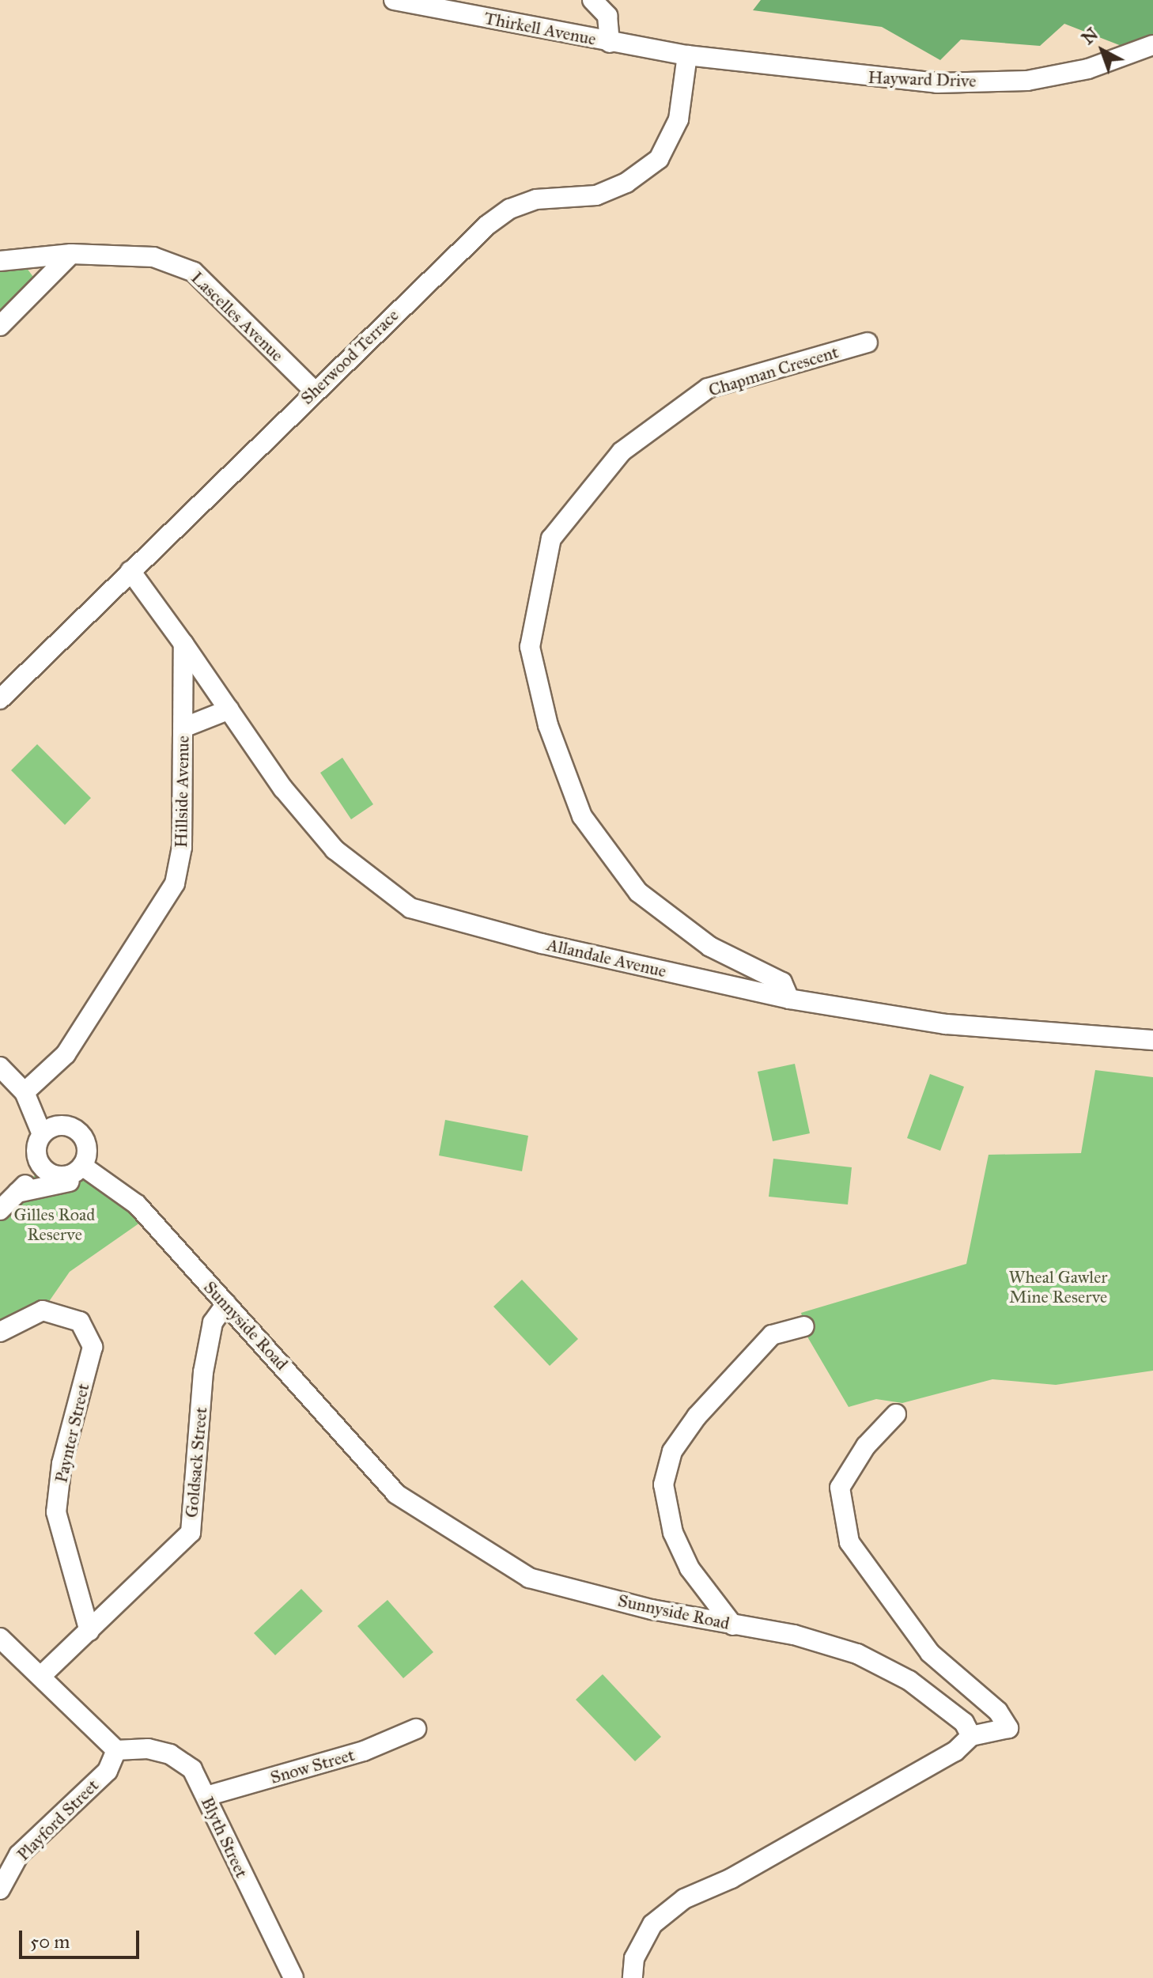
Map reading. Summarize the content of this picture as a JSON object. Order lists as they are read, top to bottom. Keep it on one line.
{"streets":{"street":["Thirkell Avenue","Hayward Drive","Lascelles Avenue","Sherwood Terrace","Chapman Crescent","Hillside Avenue","Allandale Avenue","Sunnyside Road","Paynter Street","Goldsack Street","Snow Street","Playford Street","Blyth Street"]},"crossings":[["Thirkell Avenue","Hayward Drive"],["Thirkell Avenue","Sherwood Terrace"],["Hayward Drive","Sherwood Terrace"],["Lascelles Avenue","Sherwood Terrace"],["Chapman Crescent","Allandale Avenue"],["Hillside Avenue","Allandale Avenue"],["Sunnyside Road","Goldsack Street"],["Paynter Street","Goldsack Street"],["Snow Street","Blyth Street"],["Playford Street","Blyth Street"]],"parks":["Gilles Road Reserve","Wheal Gawler Mine Reserve"],"scale_bar":"50 m","north":"top left"}
